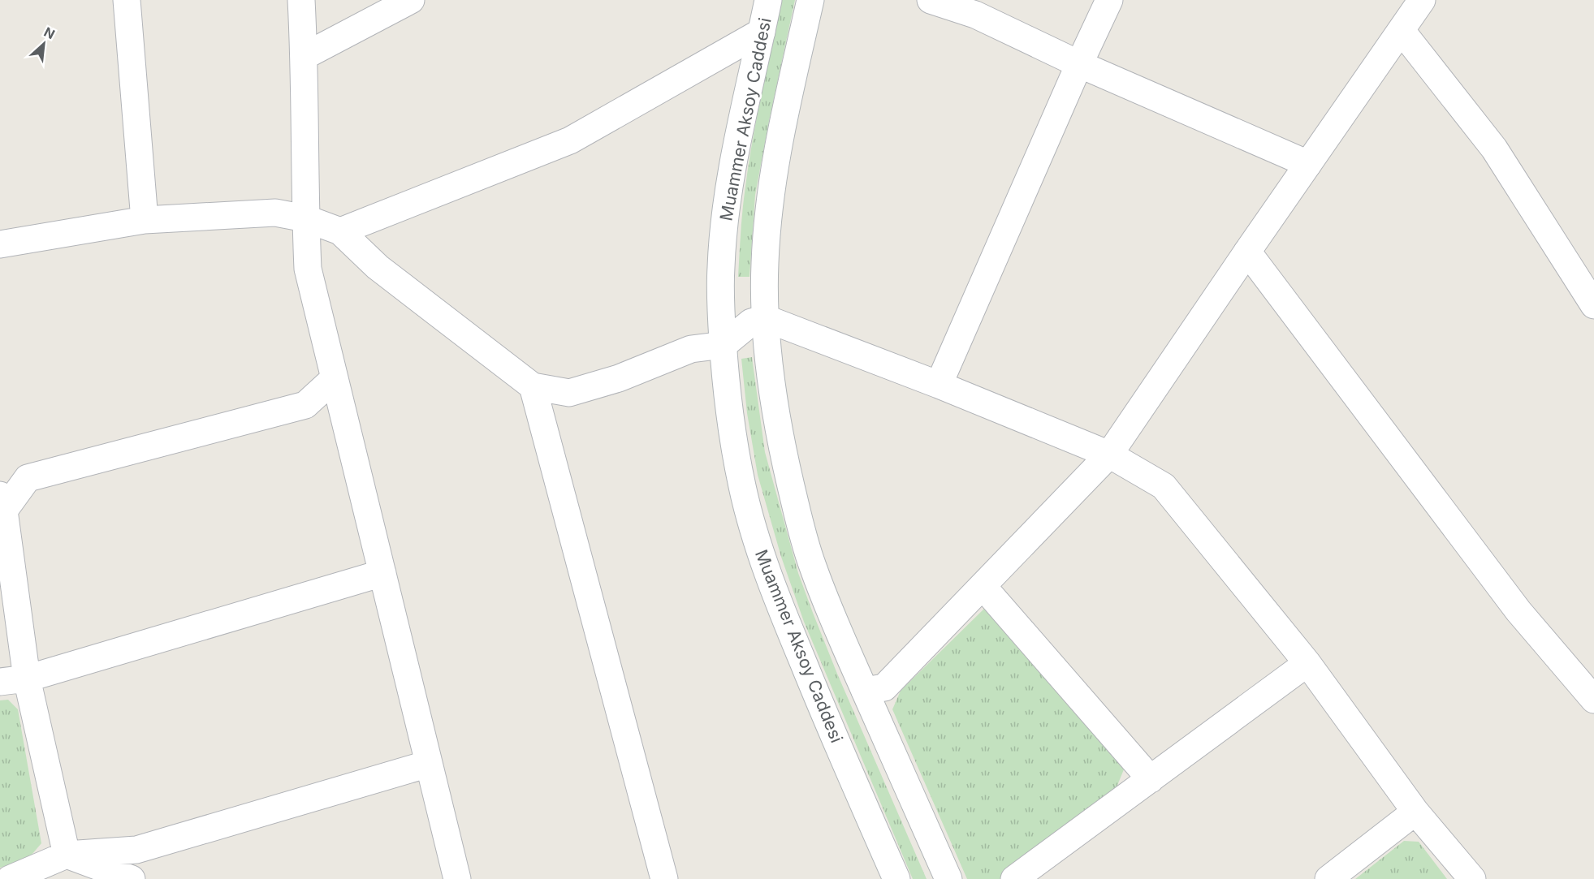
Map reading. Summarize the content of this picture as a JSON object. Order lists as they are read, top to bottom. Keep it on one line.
{"streets":{"street":["Muammer Aksoy Caddesi"]},"north":"top right"}
